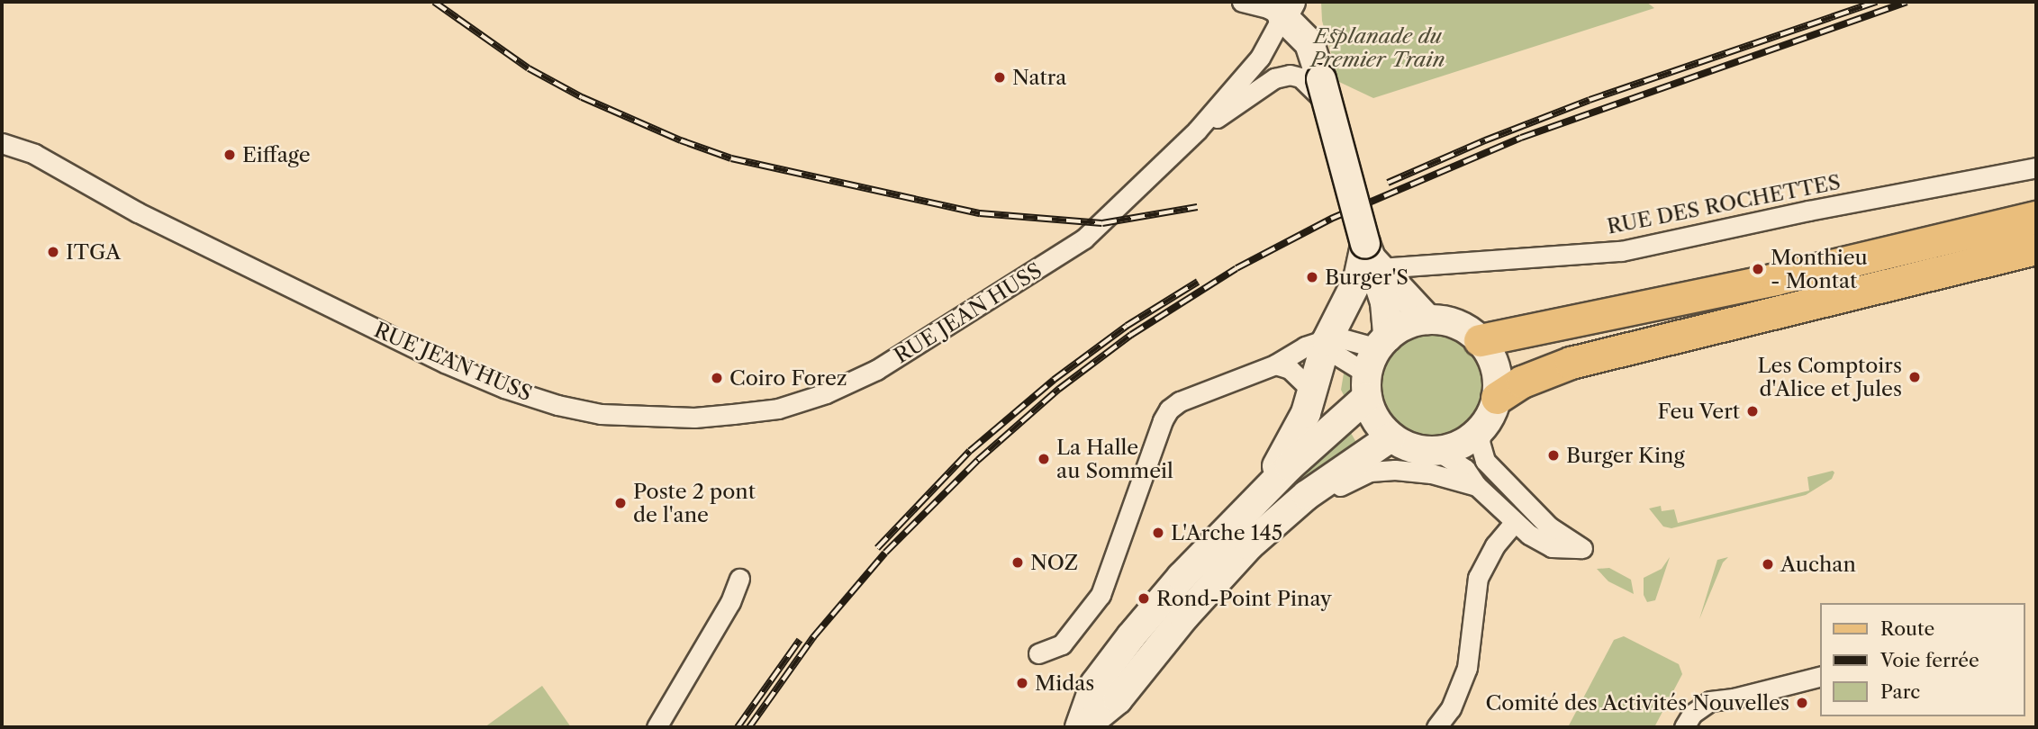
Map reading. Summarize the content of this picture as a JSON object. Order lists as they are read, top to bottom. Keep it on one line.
{"streets":{"street":["RUE DES ROCHETTES","RUE JEAN HUSS"]},"parks":["Esplanade du Premier Train"],"places":["Natra","Eiffage","ITGA","Monthieu - Montat","Burger'S","Les Comptoirs d'Alice et Jules","Coiro Forez","Feu Vert","Burger King","La Halle au Sommeil","Poste 2 pont de l'ane","L'Arche 145","NOZ","Auchan","Rond-Point Pinay","Midas","Comité des Activités Nouvelles"],"legend":["Route","Voie ferrée","Parc"]}
